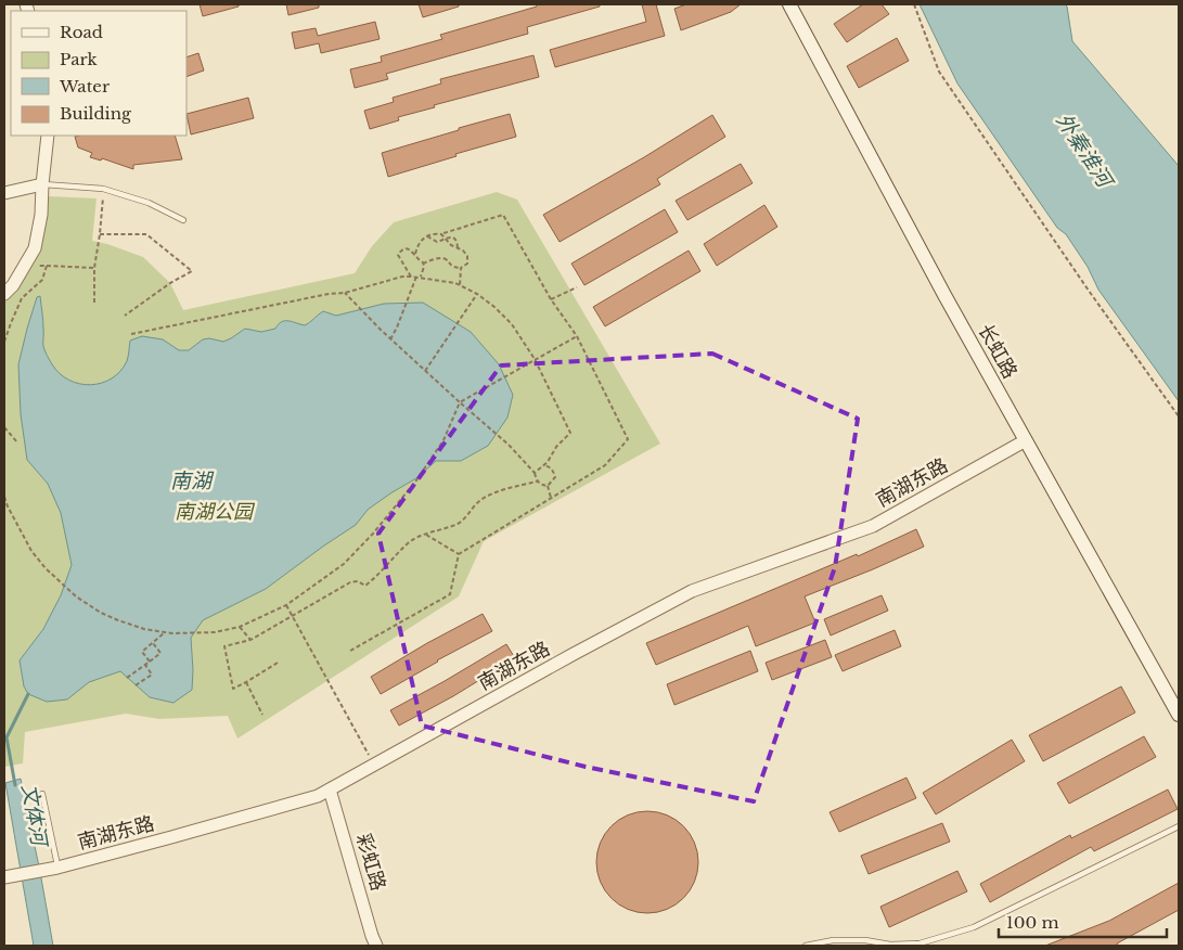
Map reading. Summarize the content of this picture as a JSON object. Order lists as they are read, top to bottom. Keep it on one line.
{"streets":{"main road":["长虹路"],"street":["南湖东路","彩虹路"]},"crossings":[["长虹路","南湖东路"],["南湖东路","彩虹路"]],"water":["外秦淮河","南湖","文体河"],"parks":["南湖公园"],"legend":["Road","Park","Water","Building"],"scale_bar":"100 m"}
